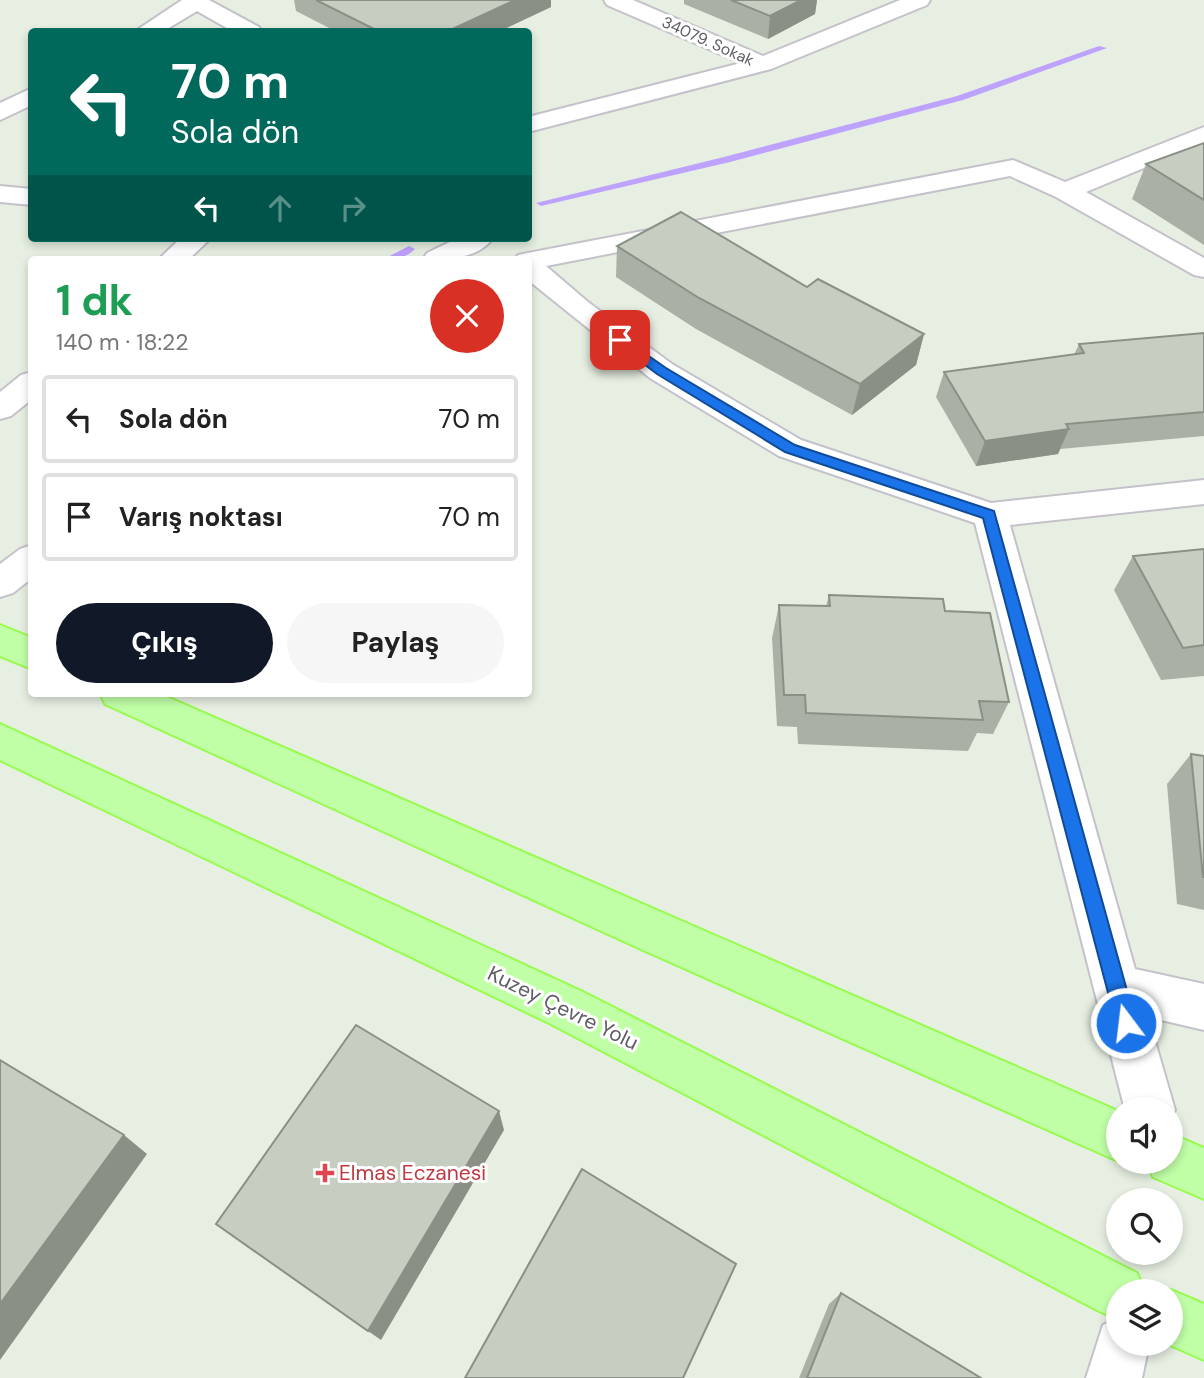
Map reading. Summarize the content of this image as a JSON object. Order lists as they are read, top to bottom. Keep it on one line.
{"streets":{"main road":["Kuzey Çevre Yolu"],"street":["34079. Sokak"]},"places":{"health":["Elmas Eczanesi"]},"page":{"turn":["70 m","Sola dön"],"heading":["1 dk","140 m · 18:22"],"list":[{"name":"Sola dön","value":"70 m"},{"name":"Varış noktası","value":"70 m"}],"buttons":["Çıkış","Paylaş"]}}
